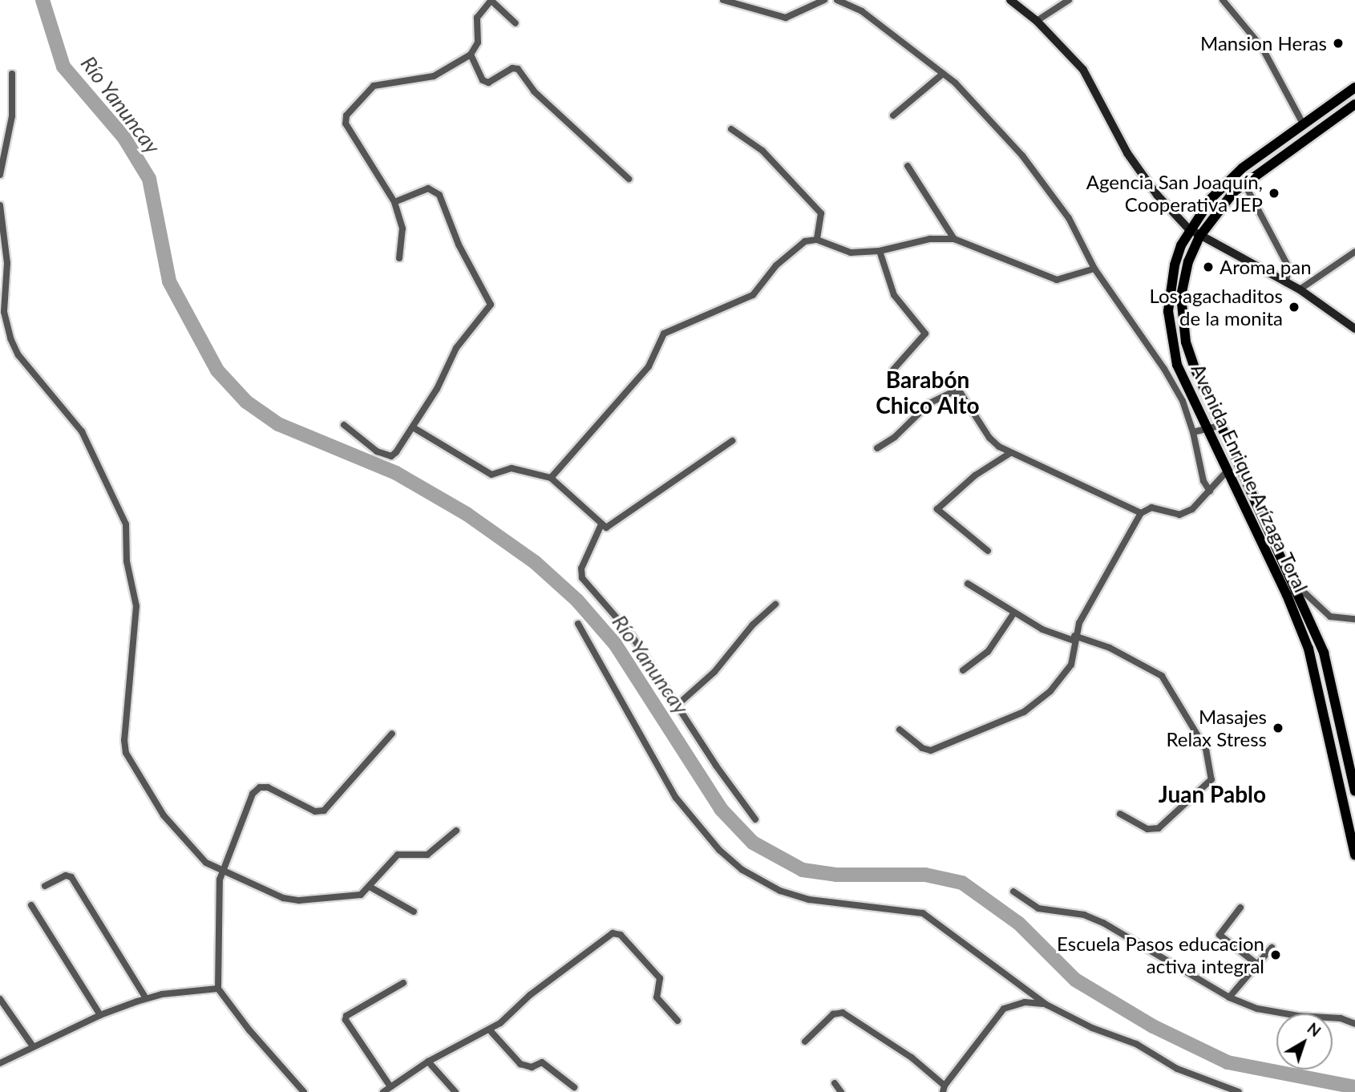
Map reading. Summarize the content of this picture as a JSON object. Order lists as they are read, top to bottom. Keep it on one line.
{"streets":{"main road":["Avenida Enrique Arízaga Toral"]},"districts":["Barabón Chico Alto","Juan Pablo"],"water":["Río Yanuncay"],"places":["Mansion Heras","Agencia San Joaquín, Cooperativa JEP","Aroma pan","Los agachaditos de la monita","Masajes Relax Stress","Escuela Pasos educacion activa integral"],"north":"top right"}
